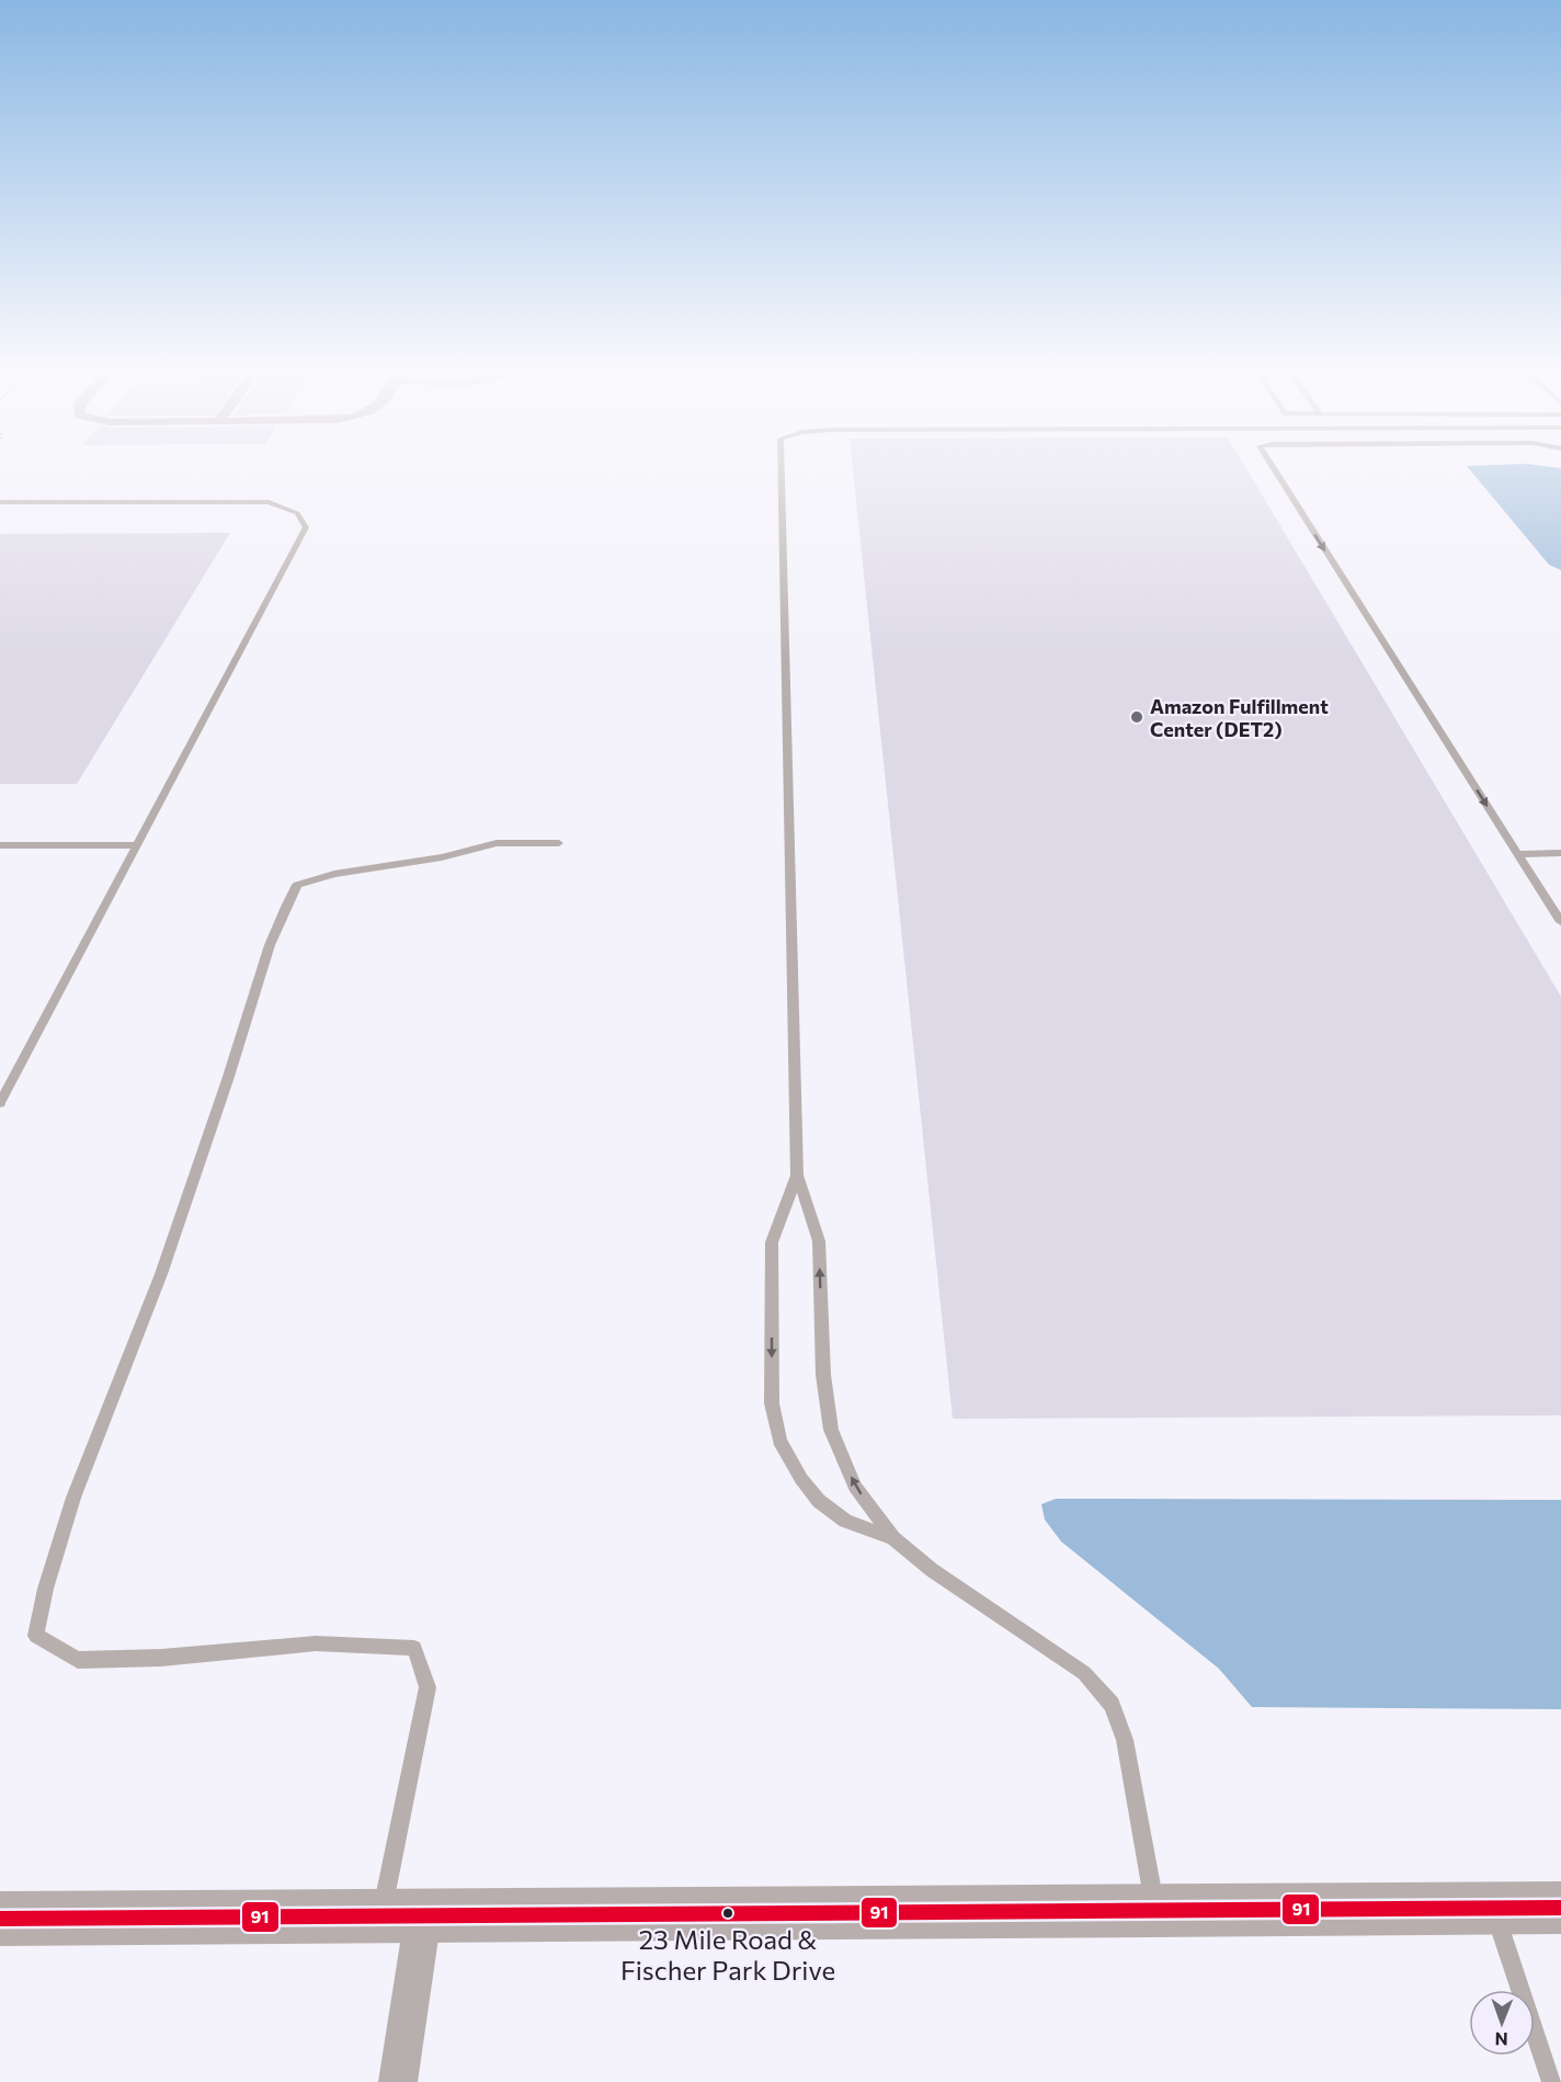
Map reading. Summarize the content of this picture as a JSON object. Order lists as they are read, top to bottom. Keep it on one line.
{"places":["Amazon Fulfillment Center (DET2)","23 Mile Road & Fischer Park Drive"],"lines":["transit line 91"],"north":"bottom"}
